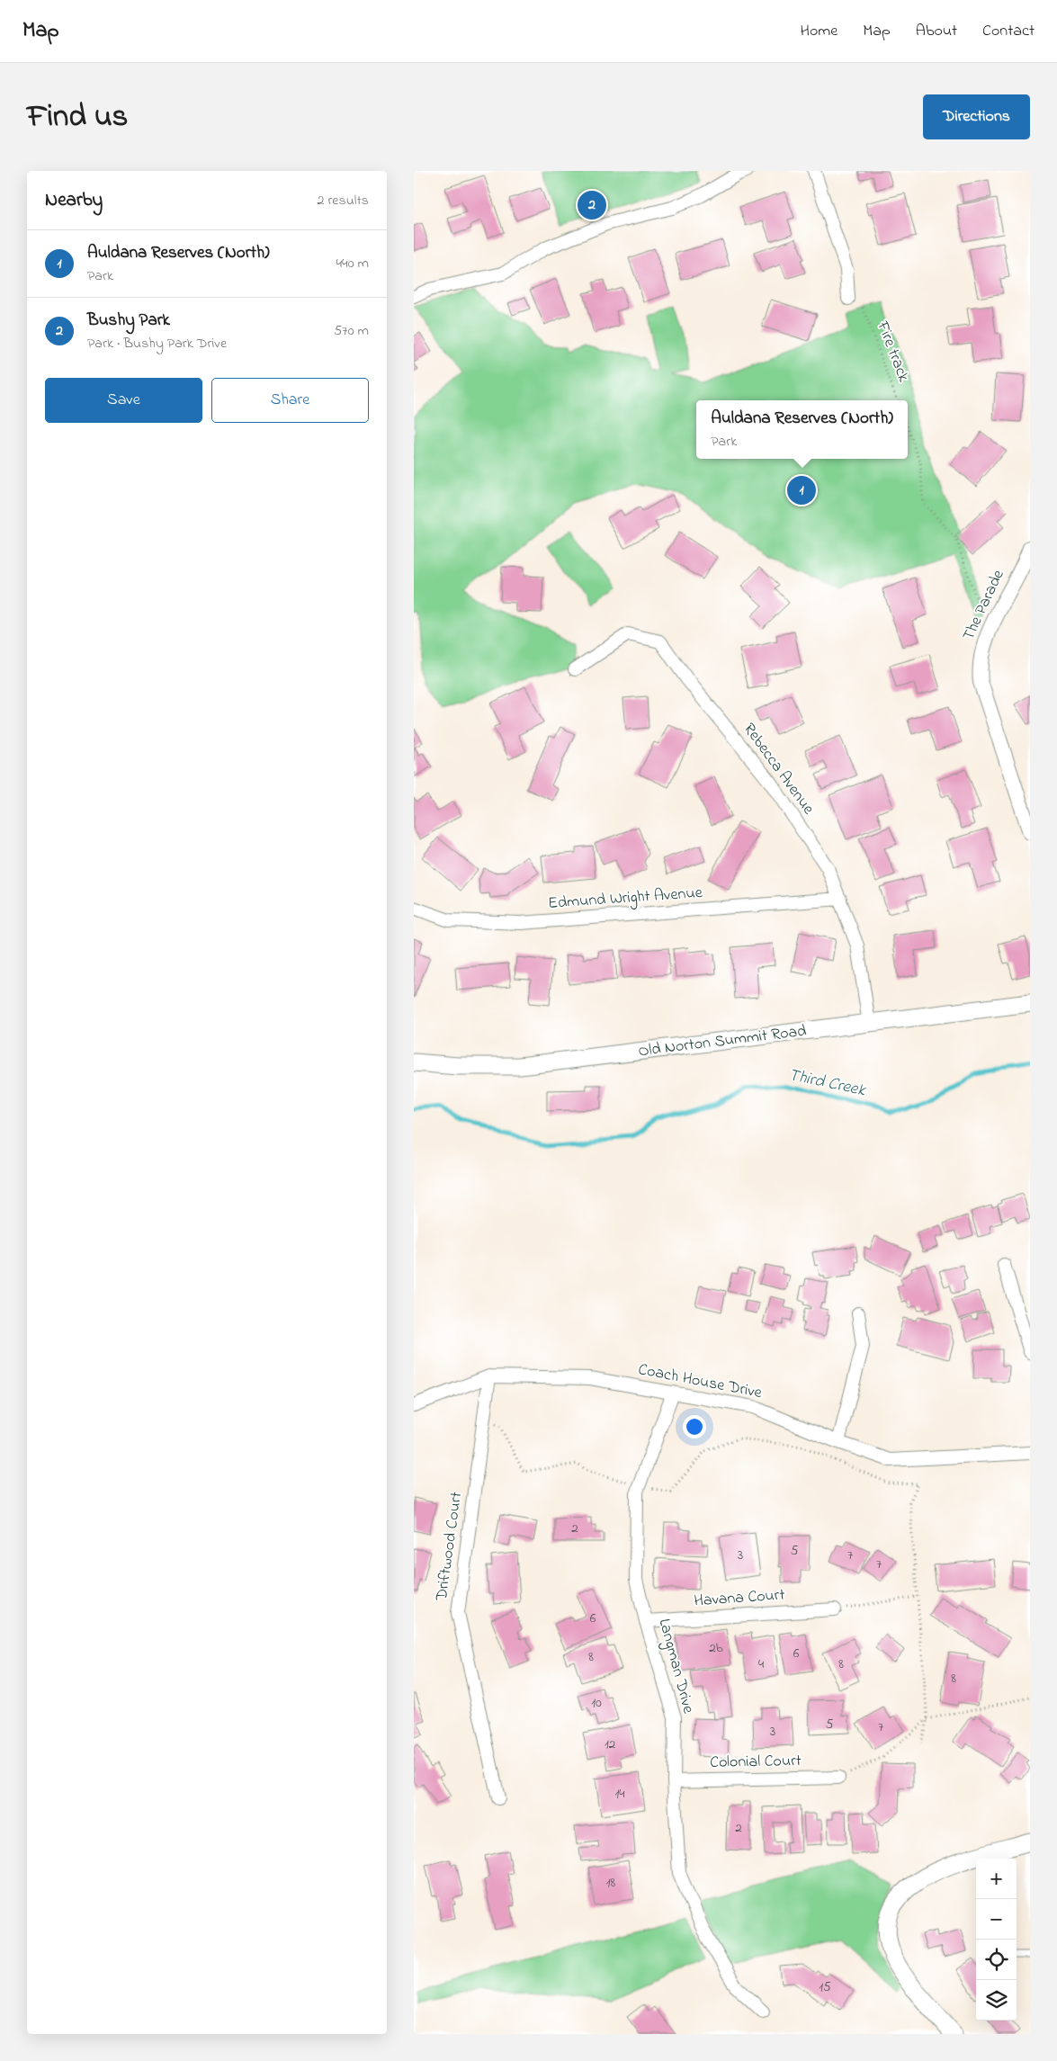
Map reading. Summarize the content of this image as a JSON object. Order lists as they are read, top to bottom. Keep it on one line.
{"streets":{"main road":["Old Norton Summit Road"],"street":["The Parade","Rebecca Avenue","Edmund Wright Avenue","Coach House Drive","Driftwood Court","Havana Court","Langman Drive","Colonial Court"],"path":["Fire track"]},"crossings":[["Rebecca Avenue","Edmund Wright Avenue"],["Rebecca Avenue","Old Norton Summit Road"],["Coach House Drive","Driftwood Court"],["Coach House Drive","Langman Drive"],["Havana Court","Langman Drive"],["Langman Drive","Colonial Court"]],"water":["Third Creek"],"house_numbers":["2","5","3","7","7","6","2b","6","8","4","8","8","10","5","7","3","12","14","2","18","15"],"page":{"header":"Map","nav":["Home","Map","About","Contact"],"title":"Find us","buttons":["Directions",["Save","Share"]],"heading":["Nearby","2 results"],"pins":["2","1"],"list":[{"mark":"1","name":"Auldana Reserves (North)","note":"Park","value":"440 m"},{"mark":"2","name":"Bushy Park","note":"Park · Bushy Park Drive","value":"570 m"}],"popup":["Auldana Reserves (North)","Park"],"map_buttons":["+","−"]}}
